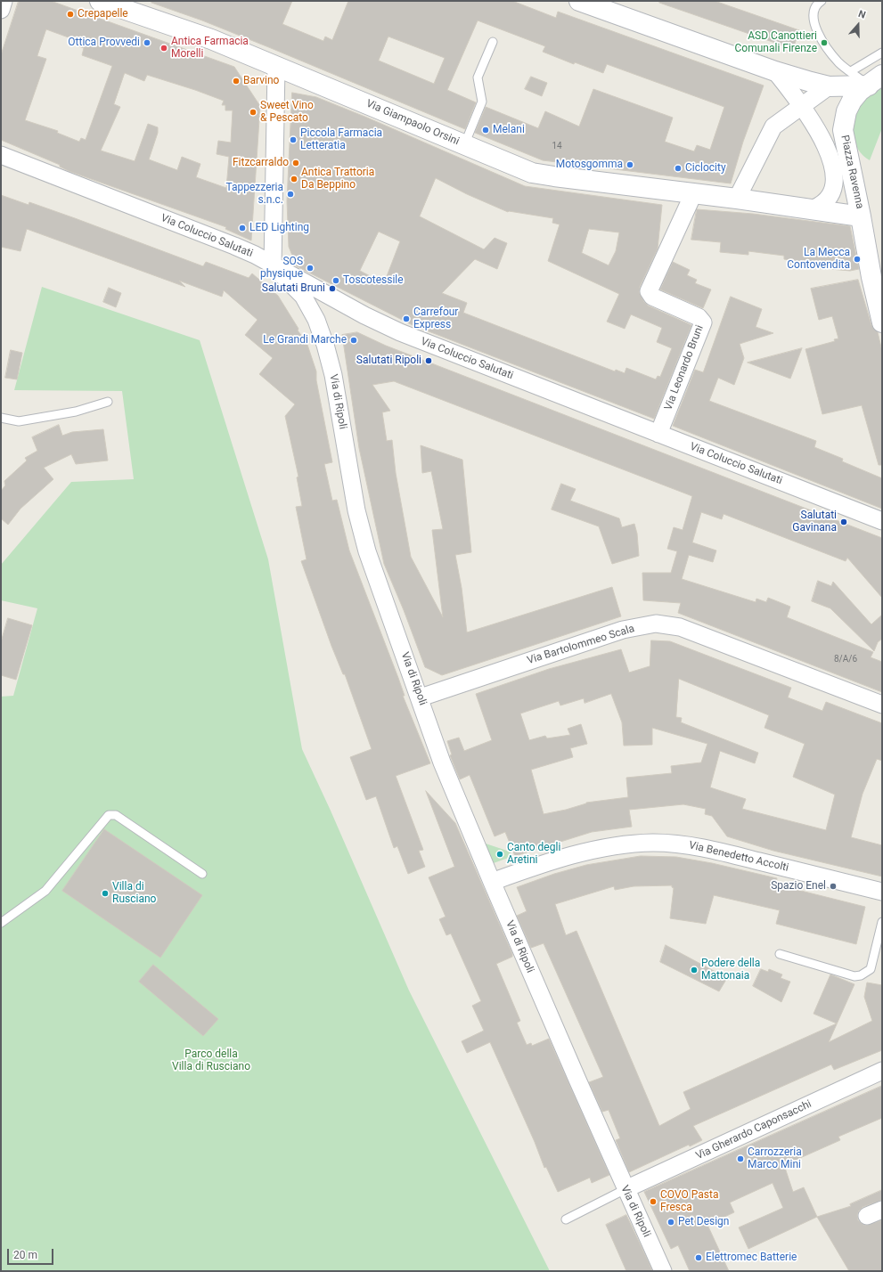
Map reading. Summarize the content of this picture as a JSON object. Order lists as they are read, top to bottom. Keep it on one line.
{"streets":{"street":["Via Giampaolo Orsini","Piazza Ravenna","Via Coluccio Salutati","Via Leonardo Bruni","Via di Ripoli","Via Bartolommeo Scala","Via Benedetto Accolti","Via Gherardo Caponsacchi"]},"crossings":[["Via Giampaolo Orsini","Piazza Ravenna"],["Via Giampaolo Orsini","Via Leonardo Bruni"],["Via Coluccio Salutati","Via Leonardo Bruni"],["Via Coluccio Salutati","Via di Ripoli"],["Via di Ripoli","Via Bartolommeo Scala"],["Via di Ripoli","Via Benedetto Accolti"],["Via di Ripoli","Via Gherardo Caponsacchi"]],"parks":["Parco della Villa di Rusciano"],"places":["Crepapelle","Ottica Provvedi","ASD Canottieri Comunali Firenze","Antica Farmacia Morelli","Barvino","Sweet Vino & Pescato","Melani","Piccola Farmacia Letteratia","Fitzcarraldo","Motosgomma","Ciclocity","Antica Trattoria Da Beppino","Tappezzeria s.n.c.","LED Lighting","La Mecca Contovendita","SOS physique","Toscotessile","Salutati Bruni","Carrefour Express","Le Grandi Marche","Salutati Ripoli","Salutati Gavinana","Canto degli Aretini","Spazio Enel","Villa di Rusciano","Podere della Mattonaia","Carrozzeria Marco Mini","COVO Pasta Fresca","Pet Design","Elettromec Batterie"],"house_numbers":["14","8/A/6"],"scale_bar":"20 m","north":"top"}
